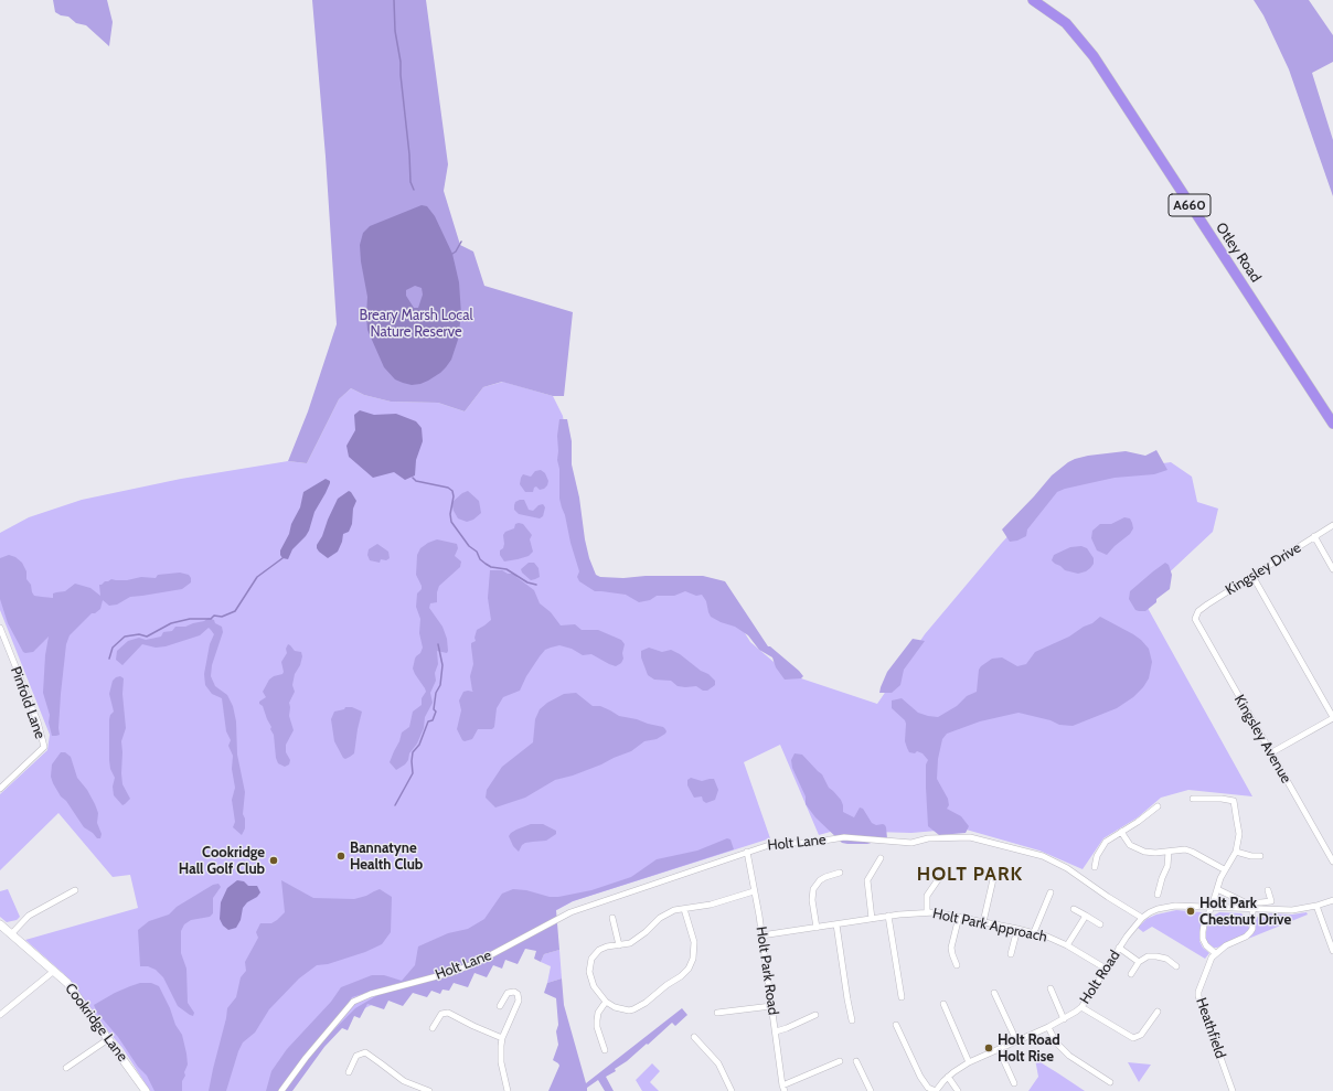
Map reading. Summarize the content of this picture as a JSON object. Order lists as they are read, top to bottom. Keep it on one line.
{"streets":{"highway":["A660","Otley Road"],"street":["Kingsley Drive","Pinfold Lane","Kingsley Avenue","Holt Lane","Holt Park Approach","Holt Park Road","Holt Road","Cookridge Lane","Heathfield"]},"crossings":[["Kingsley Drive","Kingsley Avenue"],["Holt Lane","Holt Park Road"],["Holt Lane","Holt Road"],["Holt Park Approach","Holt Park Road"],["Holt Park Approach","Holt Road"]],"districts":["HOLT PARK"],"parks":["Breary Marsh Local Nature Reserve"],"places":["Bannatyne Health Club","Cookridge Hall Golf Club","Holt Park Chestnut Drive","Holt Road Holt Rise"]}
